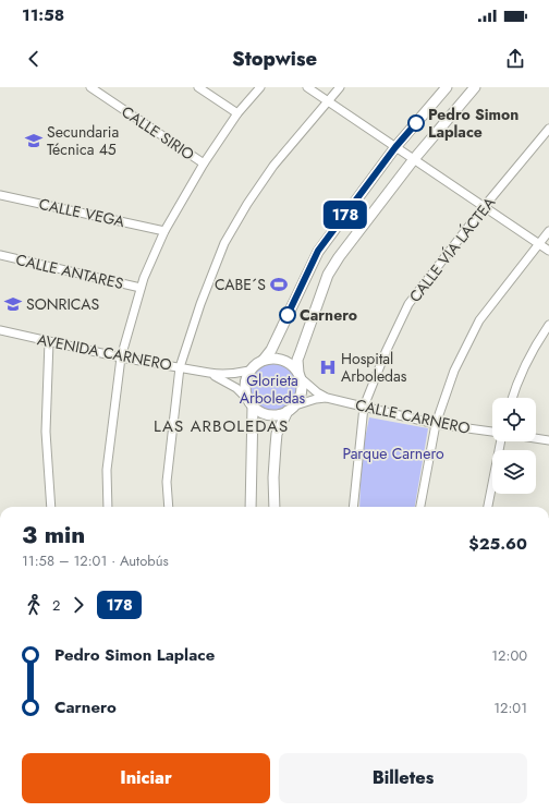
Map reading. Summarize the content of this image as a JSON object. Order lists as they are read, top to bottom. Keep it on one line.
{"streets":{"street":["CALLE SIRIO","CALLE VEGA","CALLE VÍA LÁCTEA","CALLE ANTARES","AVENIDA CARNERO","CALLE CARNERO"]},"crossings":[["CALLE VÍA LÁCTEA","CALLE CARNERO"],["AVENIDA CARNERO","CALLE CARNERO"]],"districts":["LAS ARBOLEDAS"],"parks":["Glorieta Arboledas","Parque Carnero"],"places":{"other":["Pedro Simon Laplace","Carnero"],"school or university":["Secundaria Técnica 45","SONRICAS"],"sports":["CABE´S"],"hospital":["Hospital Arboledas"]},"lines":["bus line 178"],"page":{"status":"11:58","header":"Stopwise","on_map":"178","heading":["3 min","11:58 – 12:01 · Autobús","$25.60"],"legs":["2","178"],"list":[{"name":"Pedro Simon Laplace","value":"12:00"},{"name":"Carnero","value":"12:01"}],"buttons":["Iniciar","Billetes"]}}
